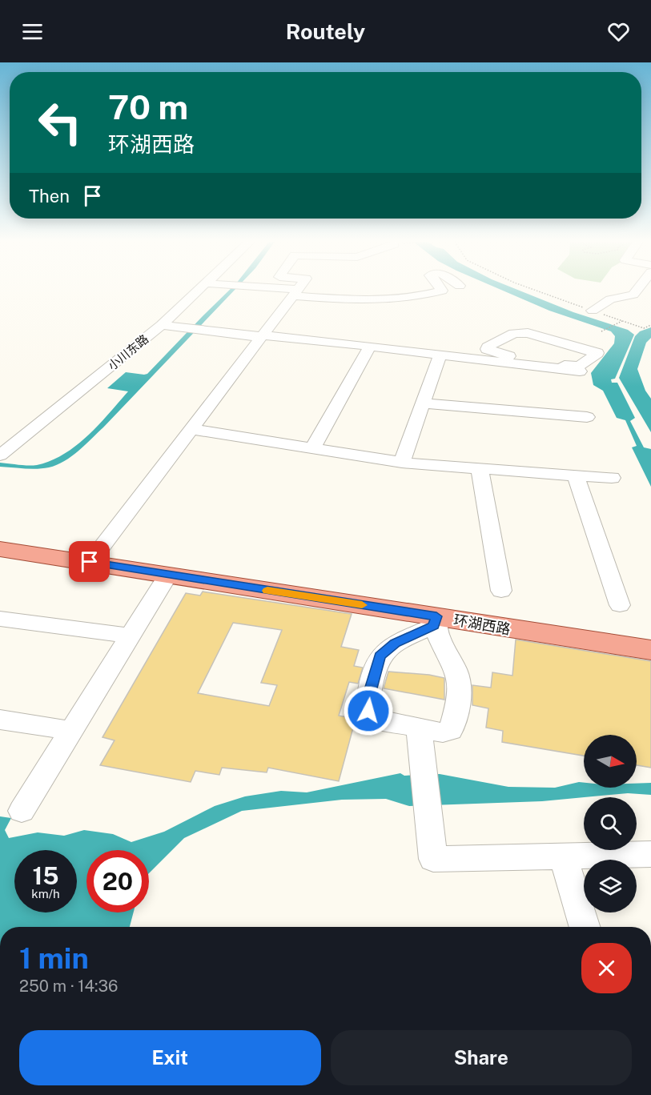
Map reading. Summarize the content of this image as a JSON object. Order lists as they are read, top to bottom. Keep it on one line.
{"streets":{"main road":["环湖西路"],"street":["小川东路"]},"north":"right","page":{"header":"Routely","turn":["70 m","环湖西路"],"then":"Then","speed":"15 km/h","limit":"20","heading":["1 min","250 m · 14:36"],"buttons":["Exit","Share"]}}
